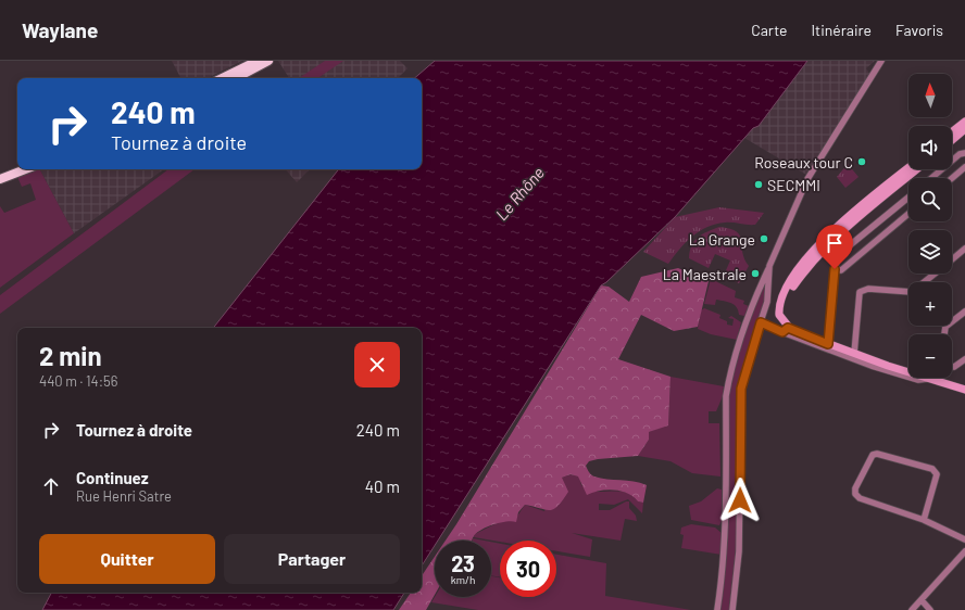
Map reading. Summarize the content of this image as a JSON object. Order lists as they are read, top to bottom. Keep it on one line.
{"water":["Le Rhône"],"places":["Roseaux tour C","SECMMI","La Grange","La Maestrale"],"north":"top","page":{"header":"Waylane","nav":["Carte","Itinéraire","Favoris"],"map_buttons":["+","−"],"turn":["240 m","Tournez à droite"],"heading":["2 min","440 m · 14:56"],"list":[{"name":"Tournez à droite","value":"240 m"},{"name":"Continuez","note":"Rue Henri Satre","value":"40 m"}],"buttons":["Quitter","Partager"],"speed":"23 km/h","limit":"30"}}
